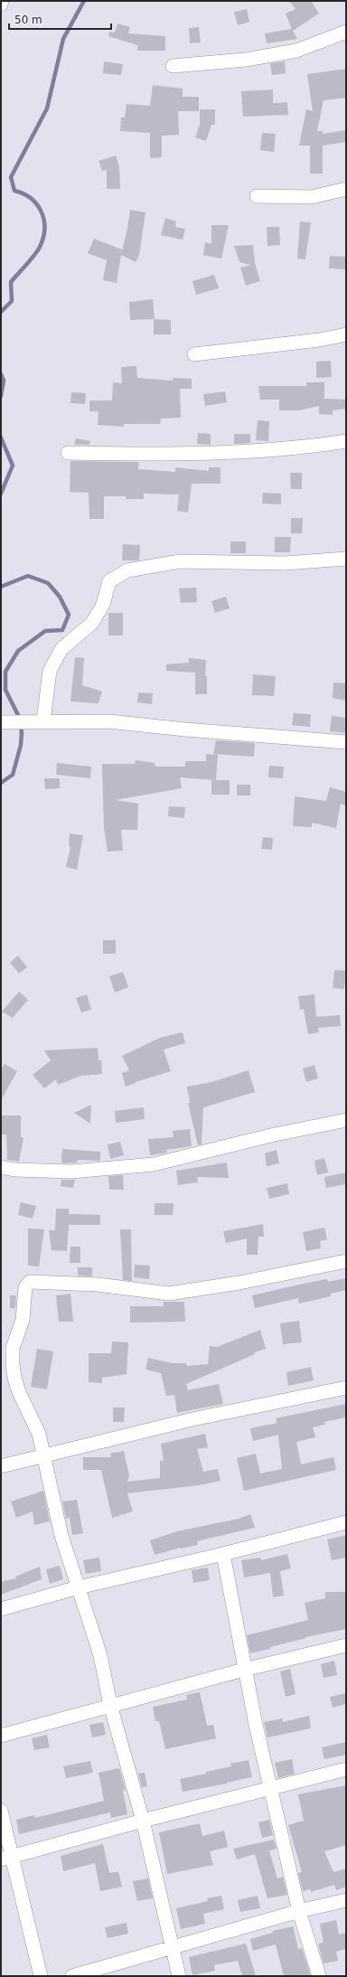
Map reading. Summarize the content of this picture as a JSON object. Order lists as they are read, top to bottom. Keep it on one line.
{"scale_bar":"50 m"}
